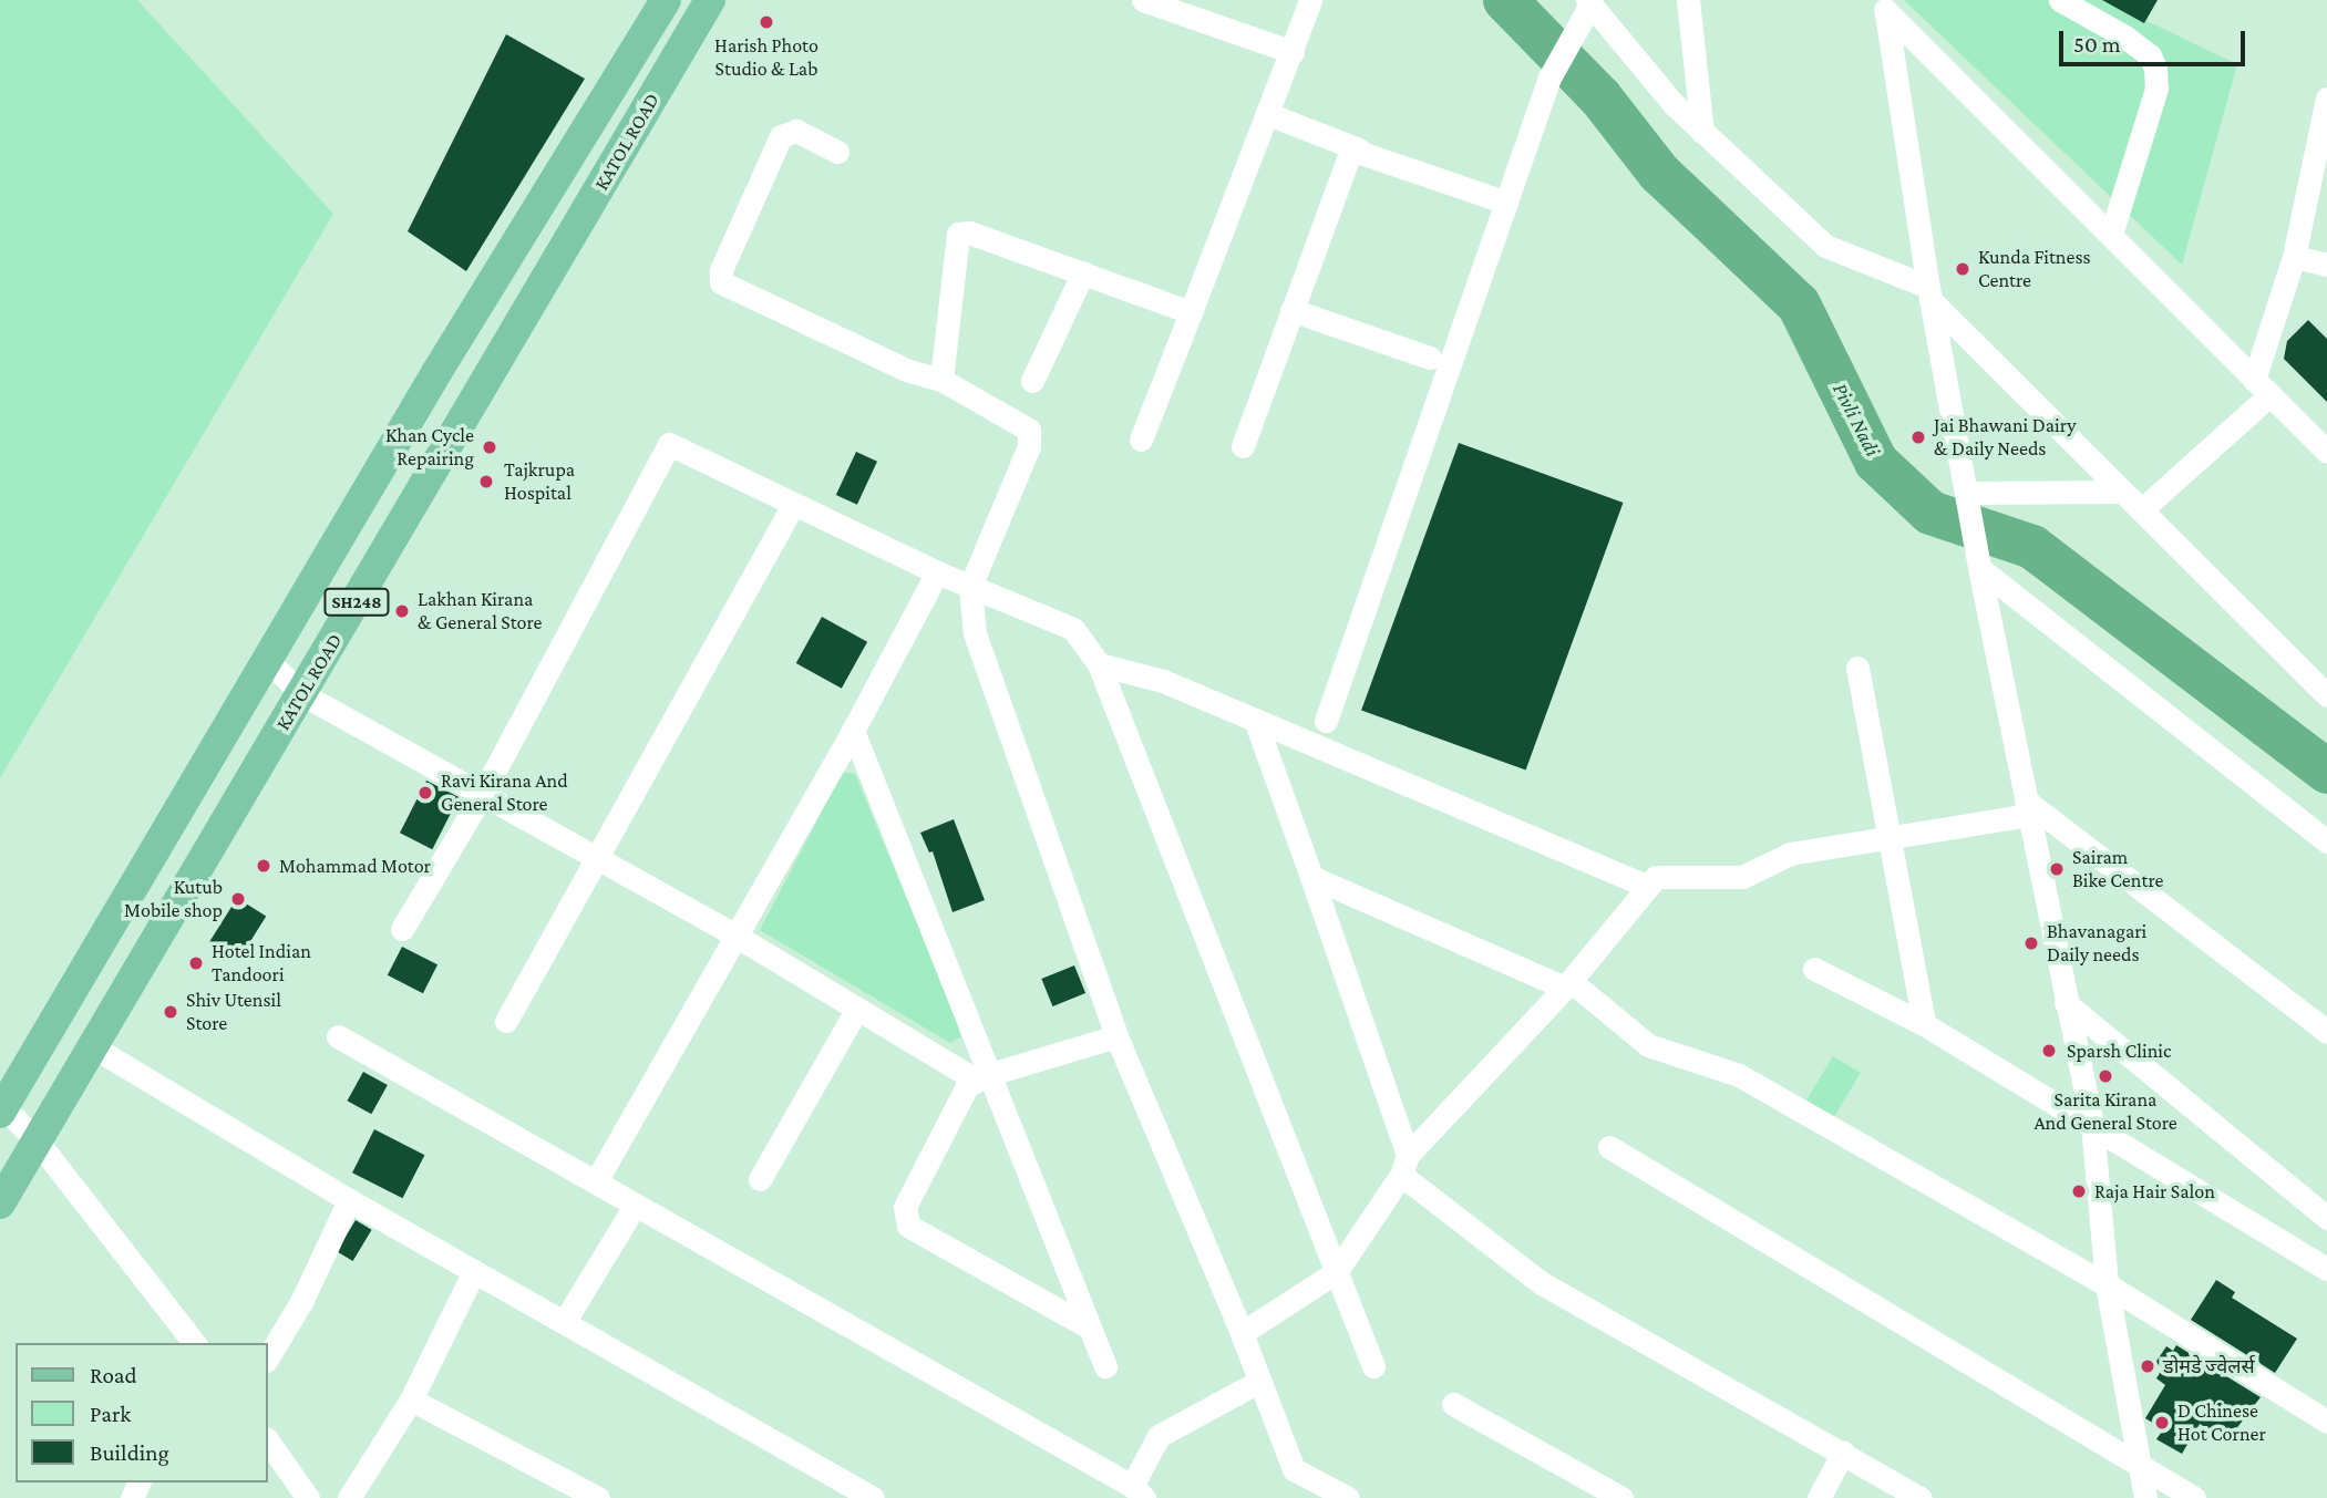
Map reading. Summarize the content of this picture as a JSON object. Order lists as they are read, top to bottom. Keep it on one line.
{"streets":{"main road":["KATOL ROAD","SH248"]},"water":["Pivli Nadi"],"places":["Harish Photo Studio & Lab","Kunda Fitness Centre","Jai Bhawani Dairy & Daily Needs","Khan Cycle Repairing","Tajkrupa Hospital","Lakhan Kirana & General Store","Ravi Kirana And General Store","Mohammad Motor","Sairam Bike Centre","Kutub Mobile shop","Bhavanagari Daily needs","Hotel Indian Tandoori","Shiv Utensil Store","Sparsh Clinic","Sarita Kirana And General Store","Raja Hair Salon","डोमडे ज्वेलर्स","D Chinese Hot Corner"],"legend":["Road","Park","Building"],"scale_bar":"50 m"}
